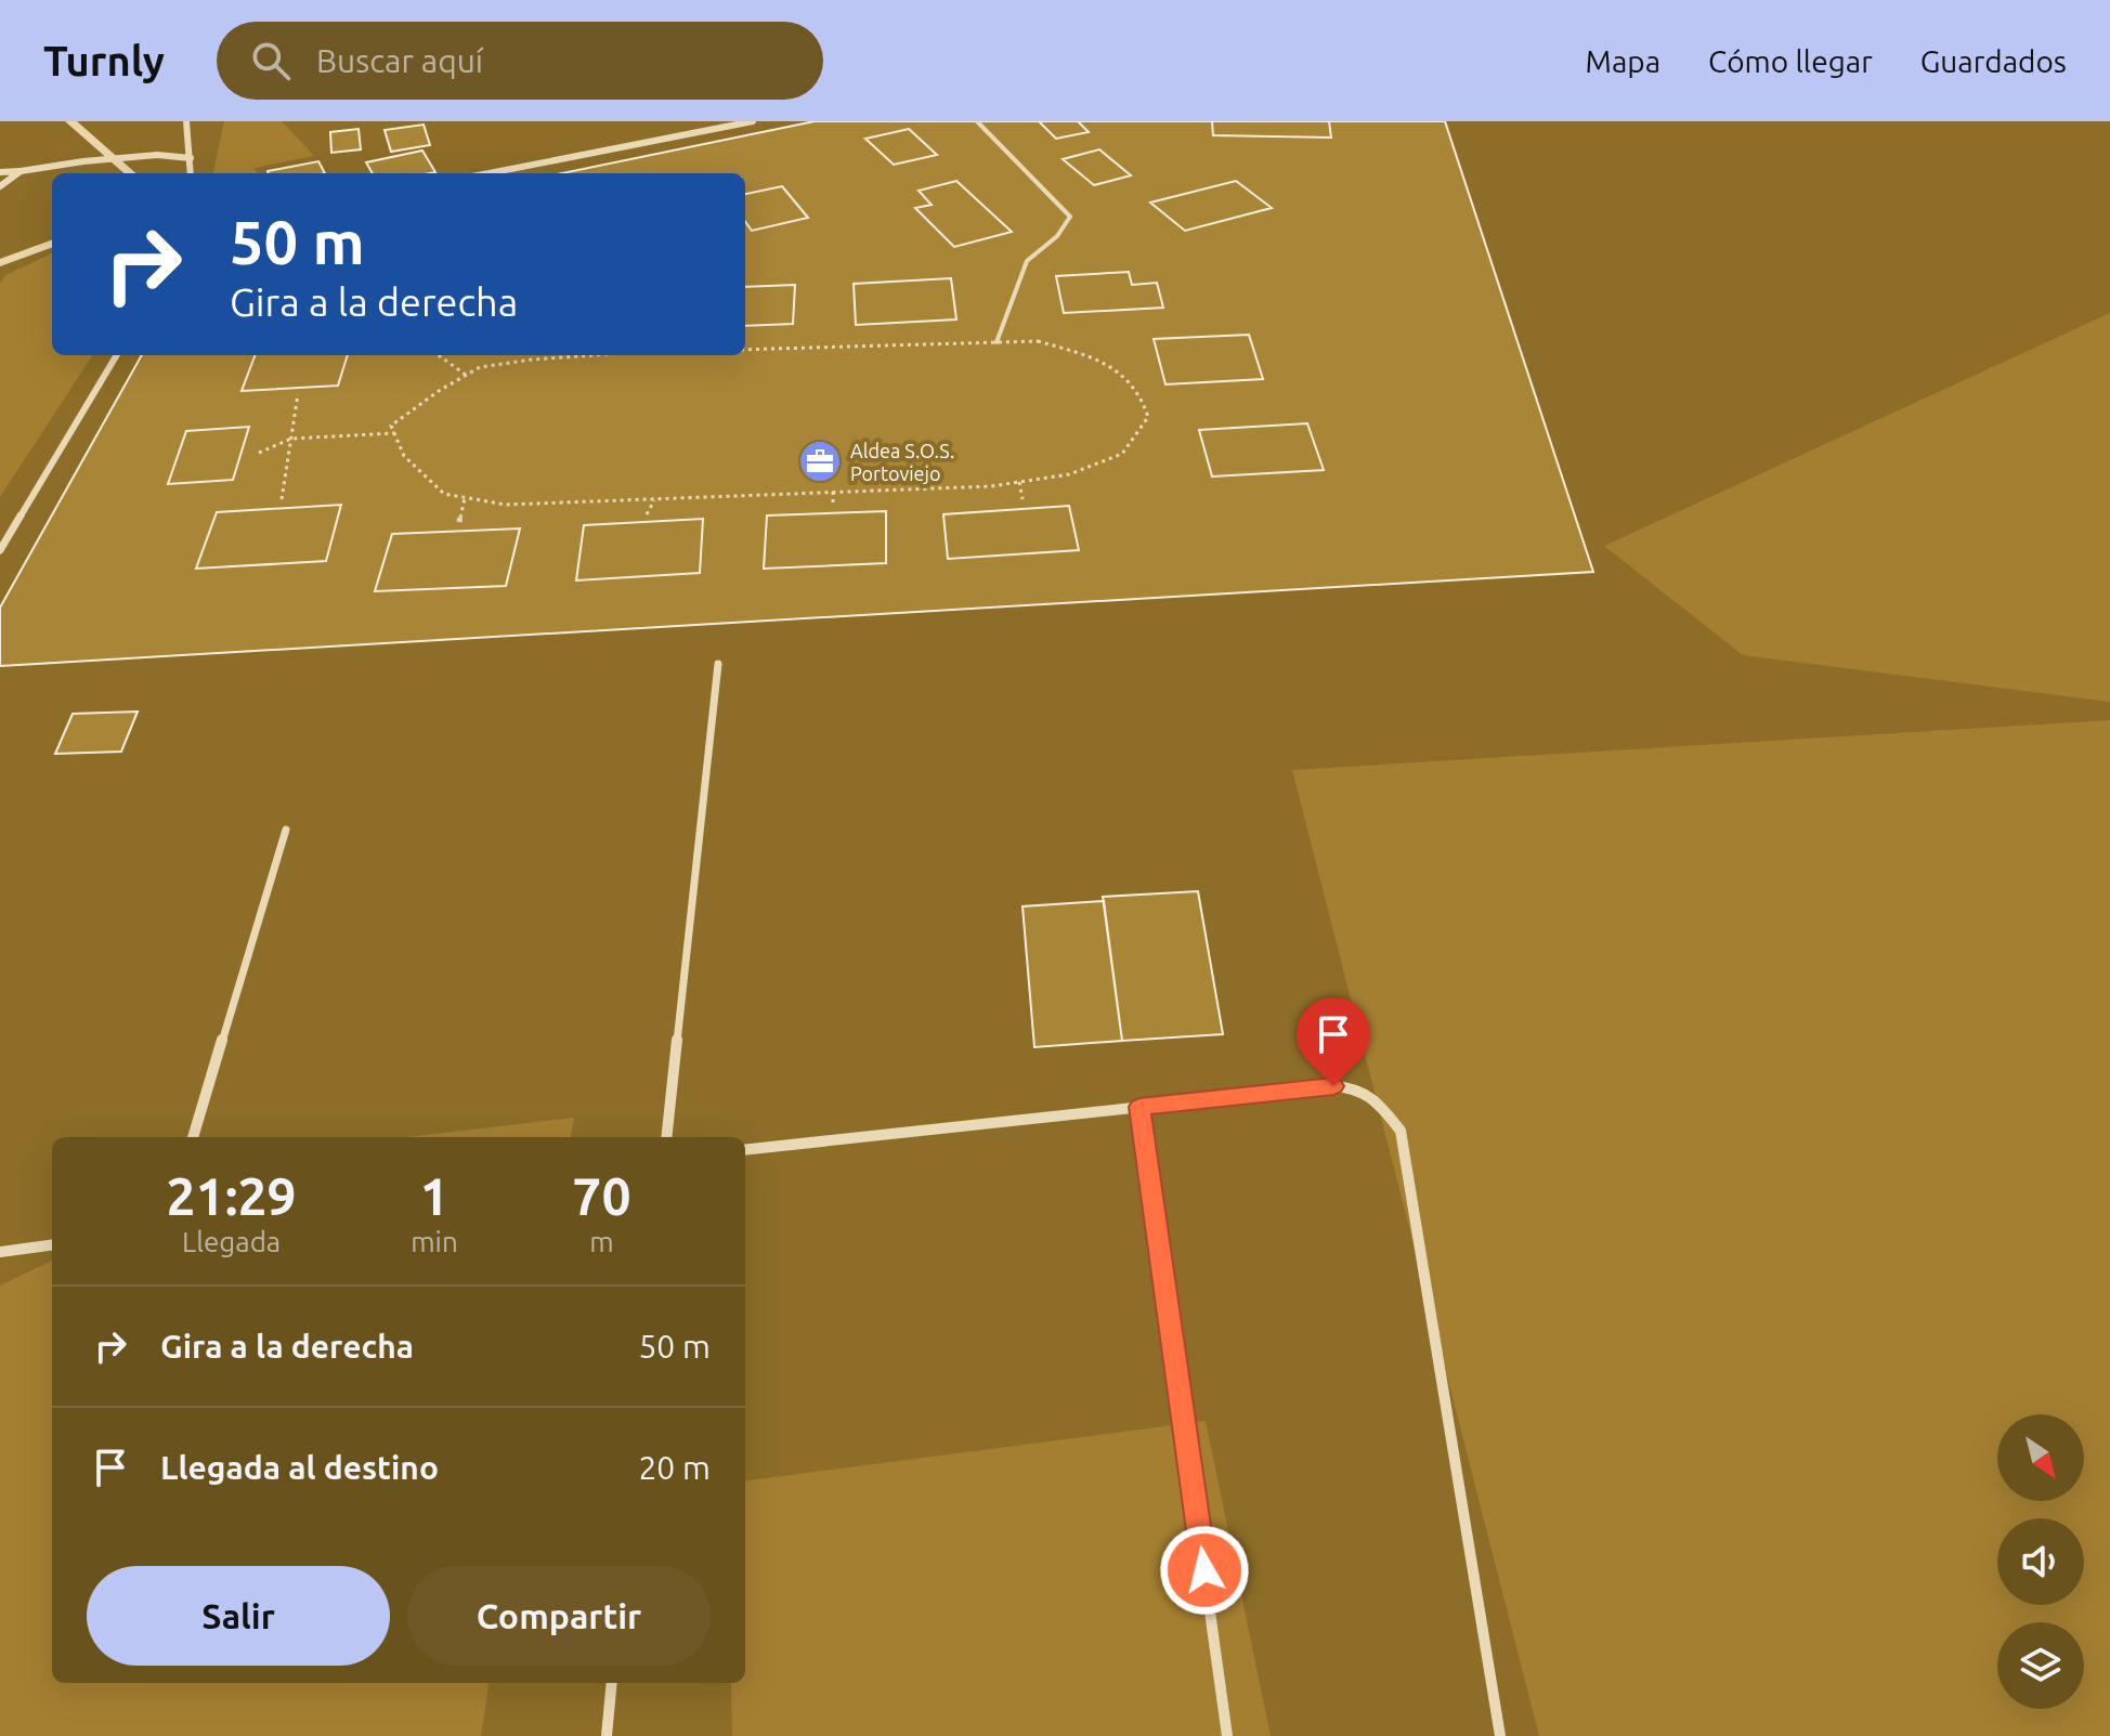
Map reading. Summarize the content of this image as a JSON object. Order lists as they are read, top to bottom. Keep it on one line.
{"places":{"office":["Aldea S.O.S. Portoviejo"]},"north":"bottom right","page":{"header":"Turnly","search":"Buscar aquí","nav":["Mapa","Cómo llegar","Guardados"],"turn":["50 m","Gira a la derecha"],"eta":["21:29","Llegada","1","min","70","m"],"list":[{"name":"Gira a la derecha","value":"50 m"},{"name":"Llegada al destino","value":"20 m"}],"buttons":["Salir","Compartir"]}}
